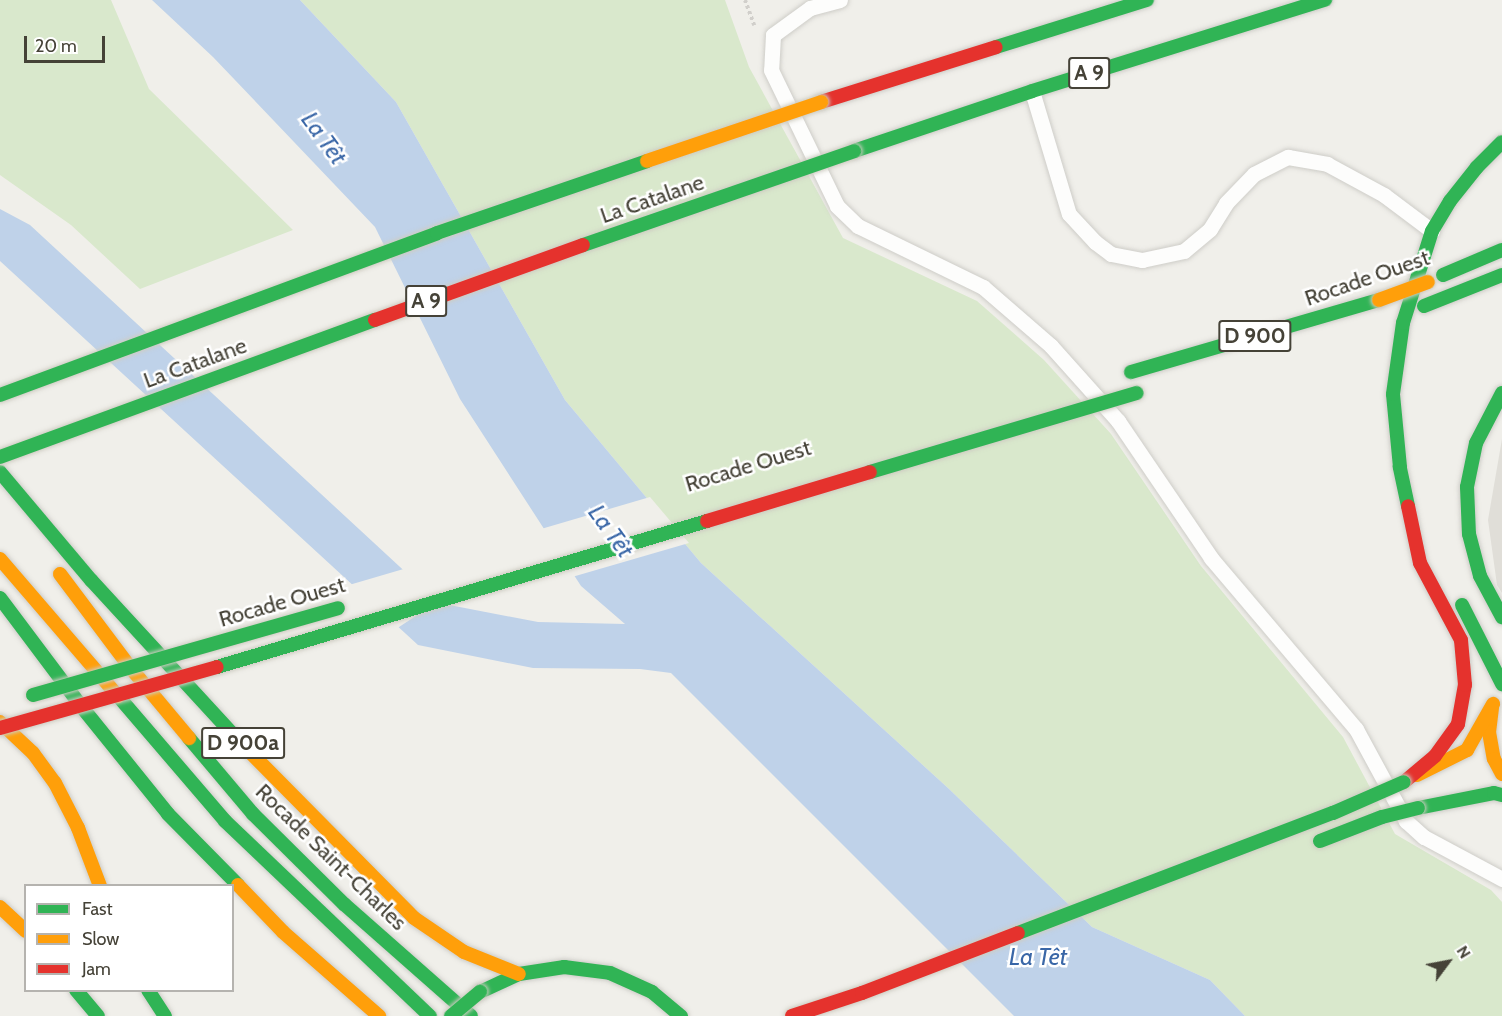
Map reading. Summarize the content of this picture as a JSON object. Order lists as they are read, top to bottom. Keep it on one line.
{"streets":{"main road":["A 9","La Catalane","Rocade Ouest","D 900","D 900a","Rocade Saint-Charles"]},"water":["La Têt"],"legend":["Fast","Slow","Jam"],"scale_bar":"20 m","north":"top right"}
